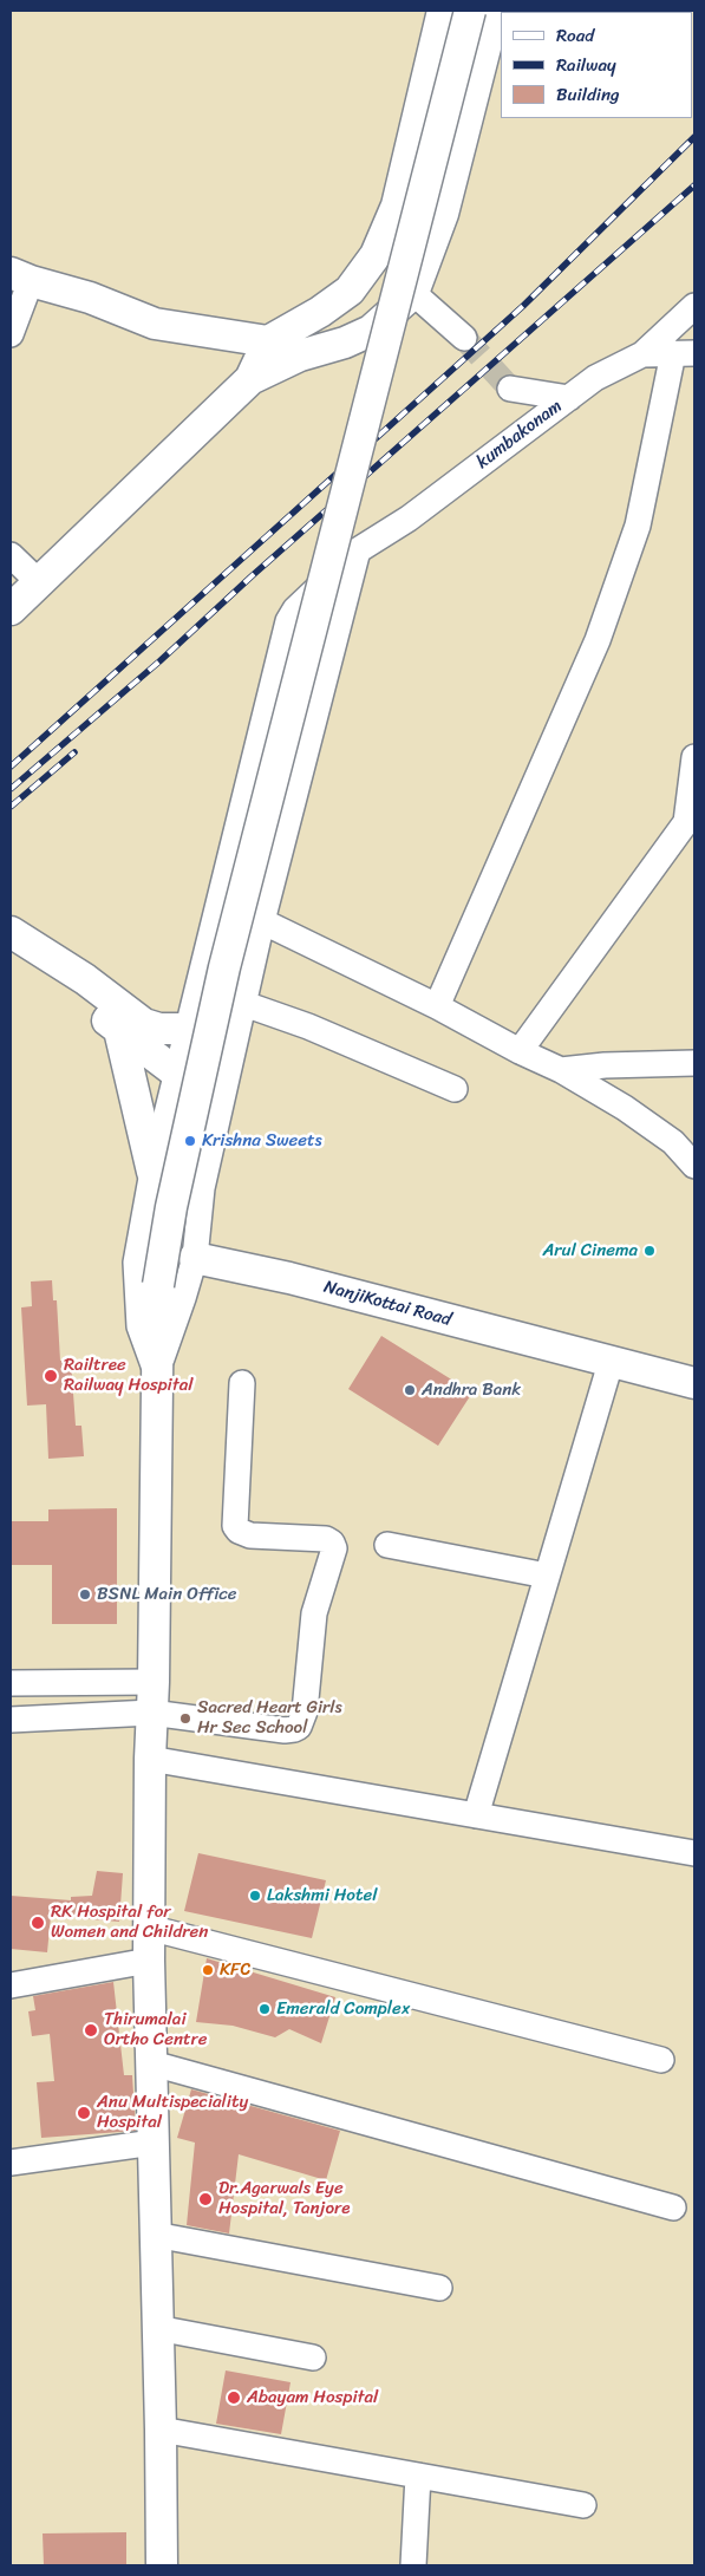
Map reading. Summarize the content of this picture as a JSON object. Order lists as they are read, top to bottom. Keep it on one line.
{"streets":{"main road":["NanjiKottai Road"],"street":["kumbakonam"]},"places":["Krishna Sweets","Arul Cinema","Railtree Railway Hospital","Andhra Bank","BSNL Main Office","Sacred Heart Girls Hr Sec School","Lakshmi Hotel","RK Hospital for Women and Children","KFC","Emerald Complex","Thirumalai Ortho Centre","Anu Multispeciality Hospital","Dr.Agarwals Eye Hospital, Tanjore","Abayam Hospital"],"legend":["Road","Railway","Building"]}
